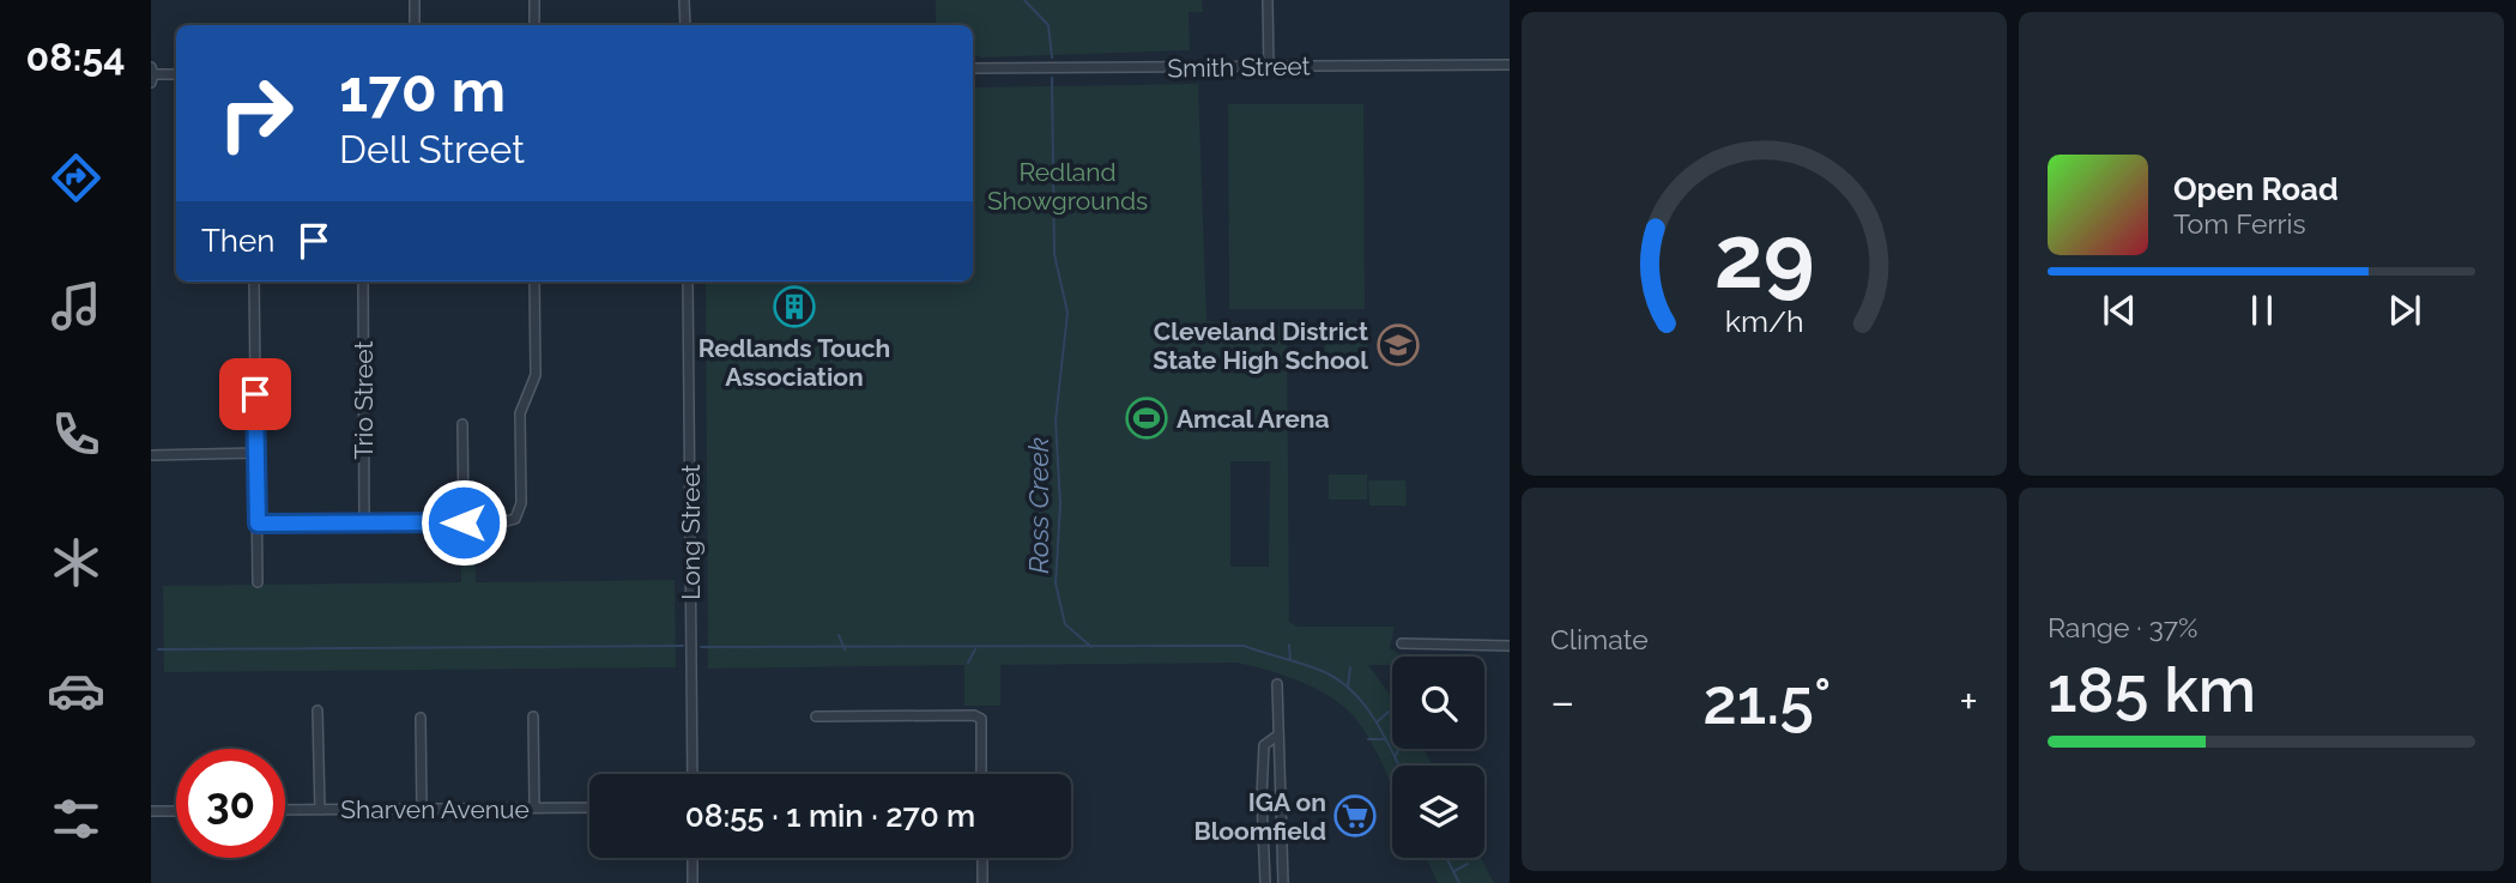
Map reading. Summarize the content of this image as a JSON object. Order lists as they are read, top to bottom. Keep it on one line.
{"streets":{"street":["Smith Street","Trio Street","Long Street","Sharven Avenue"]},"water":["Ross Creek"],"parks":["Redland Showgrounds"],"places":{"building":["Redlands Touch Association"],"school or university":["Cleveland District State High School"],"sports":["Amcal Arena"],"supermarket":["IGA on Bloomfield"]},"page":{"tabs":"08:54","turn":["170 m","Dell Street"],"song":["Open Road","Tom Ferris"],"then":"Then","tile":["Climate",["Range · 37%","185 km"]],"heat":["−","21.5°","+"],"limit":"30","trip":"08:55 · 1 min · 270 m","gauge":["29","km/h"]}}
